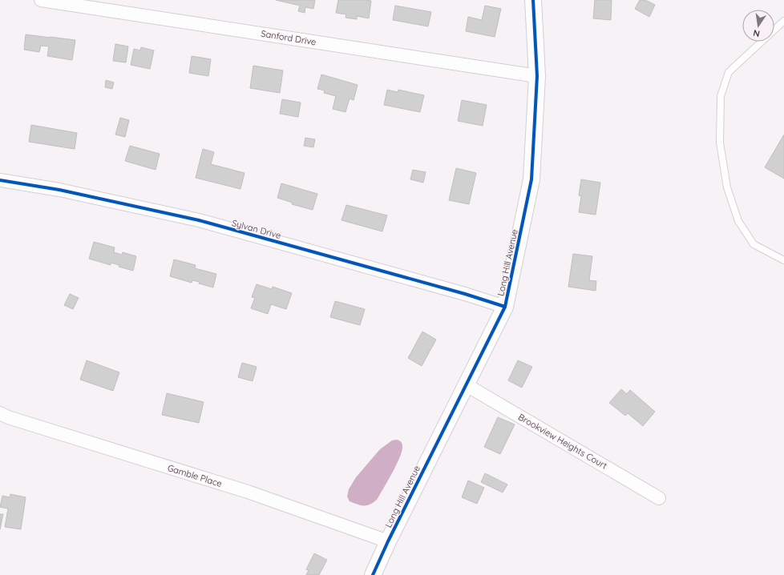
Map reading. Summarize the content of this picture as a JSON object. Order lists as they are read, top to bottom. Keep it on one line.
{"streets":{"street":["Sanford Drive","Sylvan Drive","Long Hill Avenue","Brookview Heights Court","Gamble Place"]},"crossings":[["Sanford Drive","Long Hill Avenue"],["Sylvan Drive","Long Hill Avenue"],["Long Hill Avenue","Brookview Heights Court"],["Long Hill Avenue","Gamble Place"]],"north":"bottom"}
